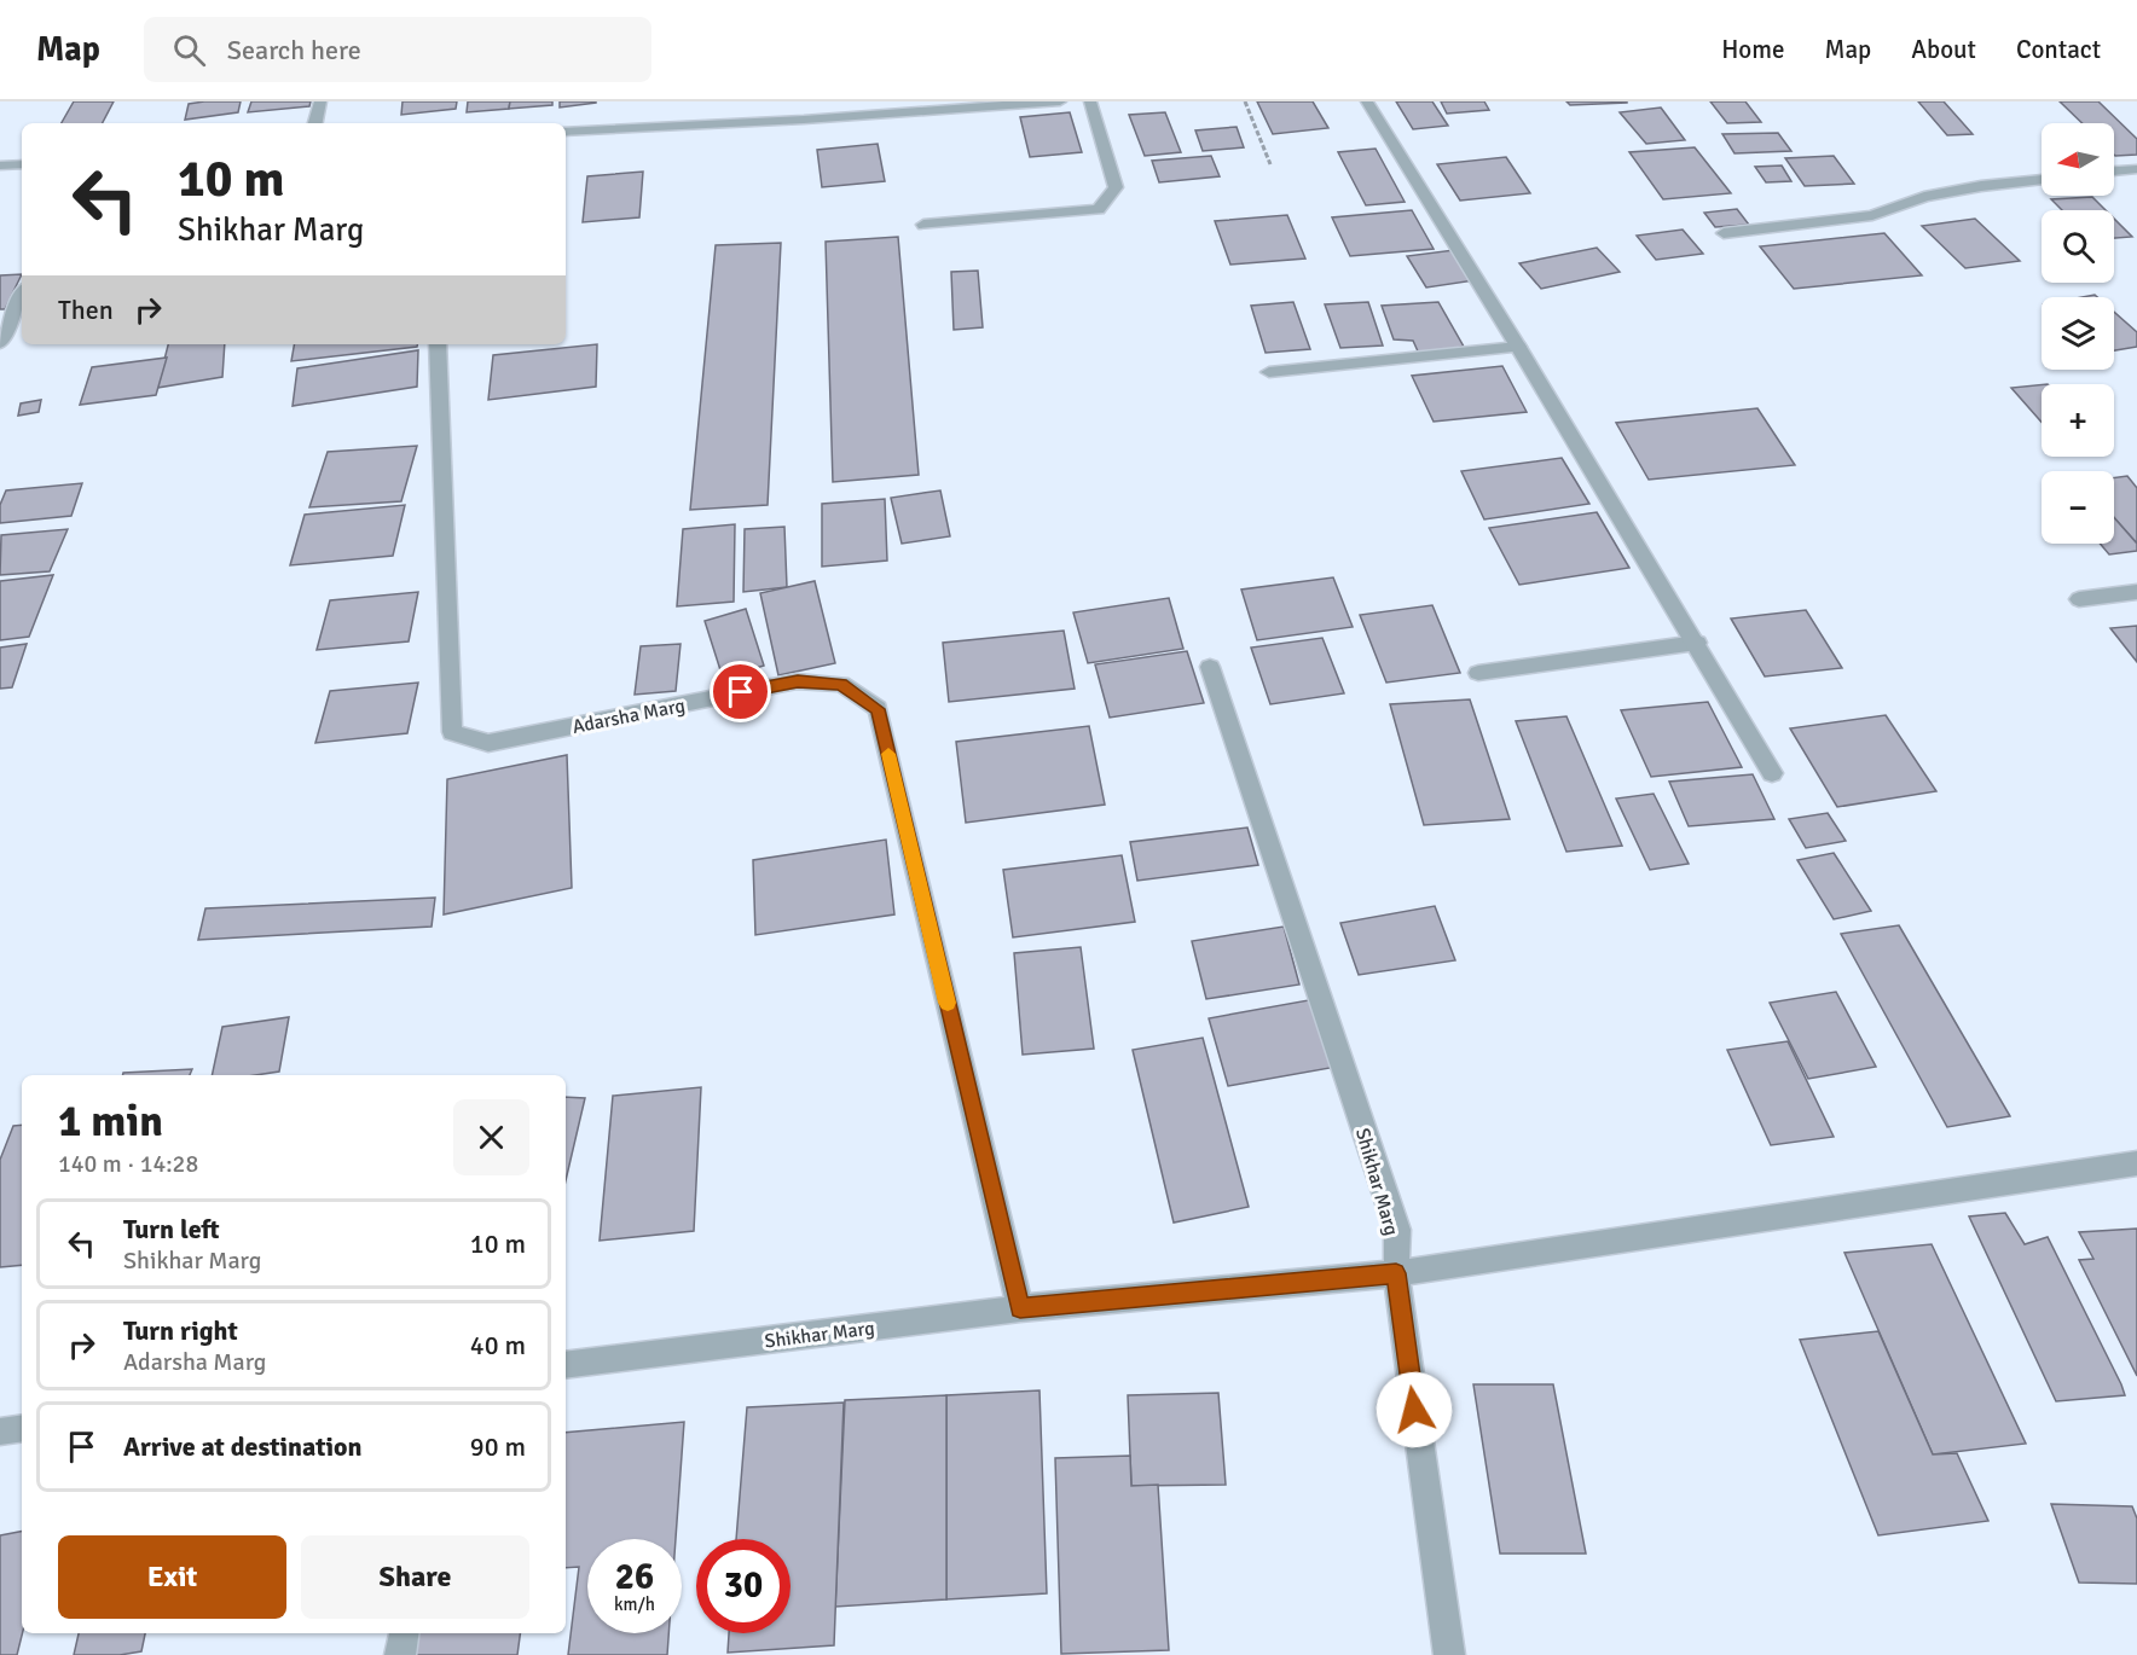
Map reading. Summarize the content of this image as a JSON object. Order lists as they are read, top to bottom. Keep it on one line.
{"streets":{"street":["Adarsha Marg","Shikhar Marg"]},"crossings":[["Adarsha Marg","Shikhar Marg"]],"north":"left","page":{"header":"Map","search":"Search here","nav":["Home","Map","About","Contact"],"map_buttons":["+","−"],"turn":["10 m","Shikhar Marg"],"then":"Then","heading":["1 min","140 m · 14:28"],"list":[{"name":"Turn left","note":"Shikhar Marg","value":"10 m"},{"name":"Turn right","note":"Adarsha Marg","value":"40 m"},{"name":"Arrive at destination","value":"90 m"}],"buttons":["Exit","Share"],"speed":"26 km/h","limit":"30"}}
